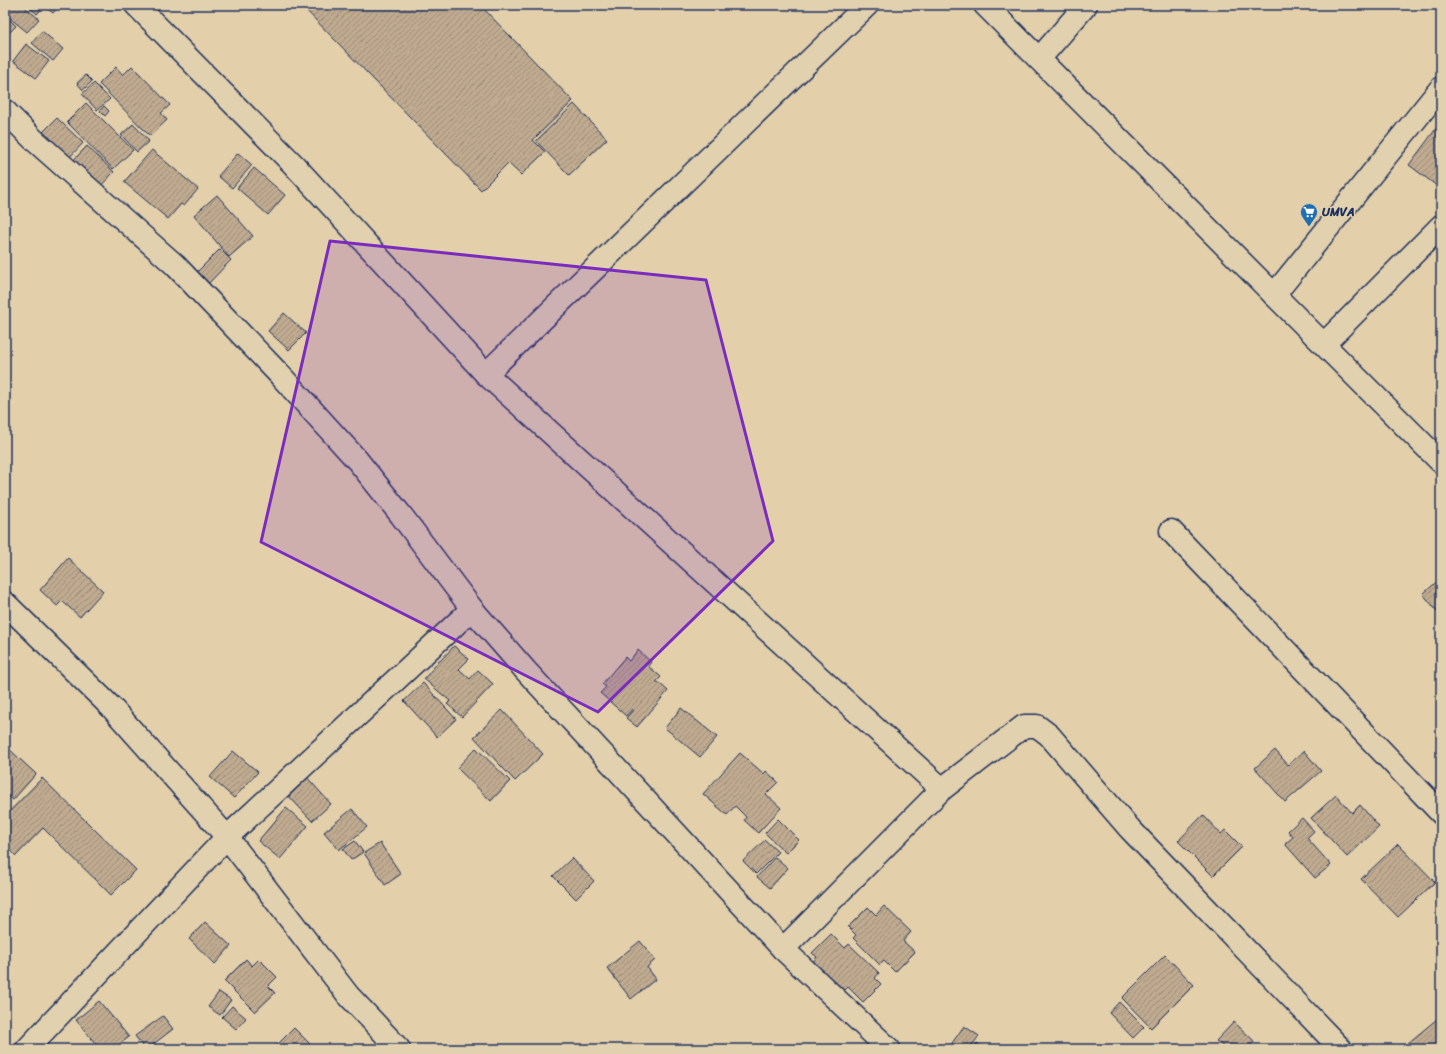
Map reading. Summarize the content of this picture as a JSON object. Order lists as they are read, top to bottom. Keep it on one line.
{"places":{"supermarket":["UMVA"]}}
